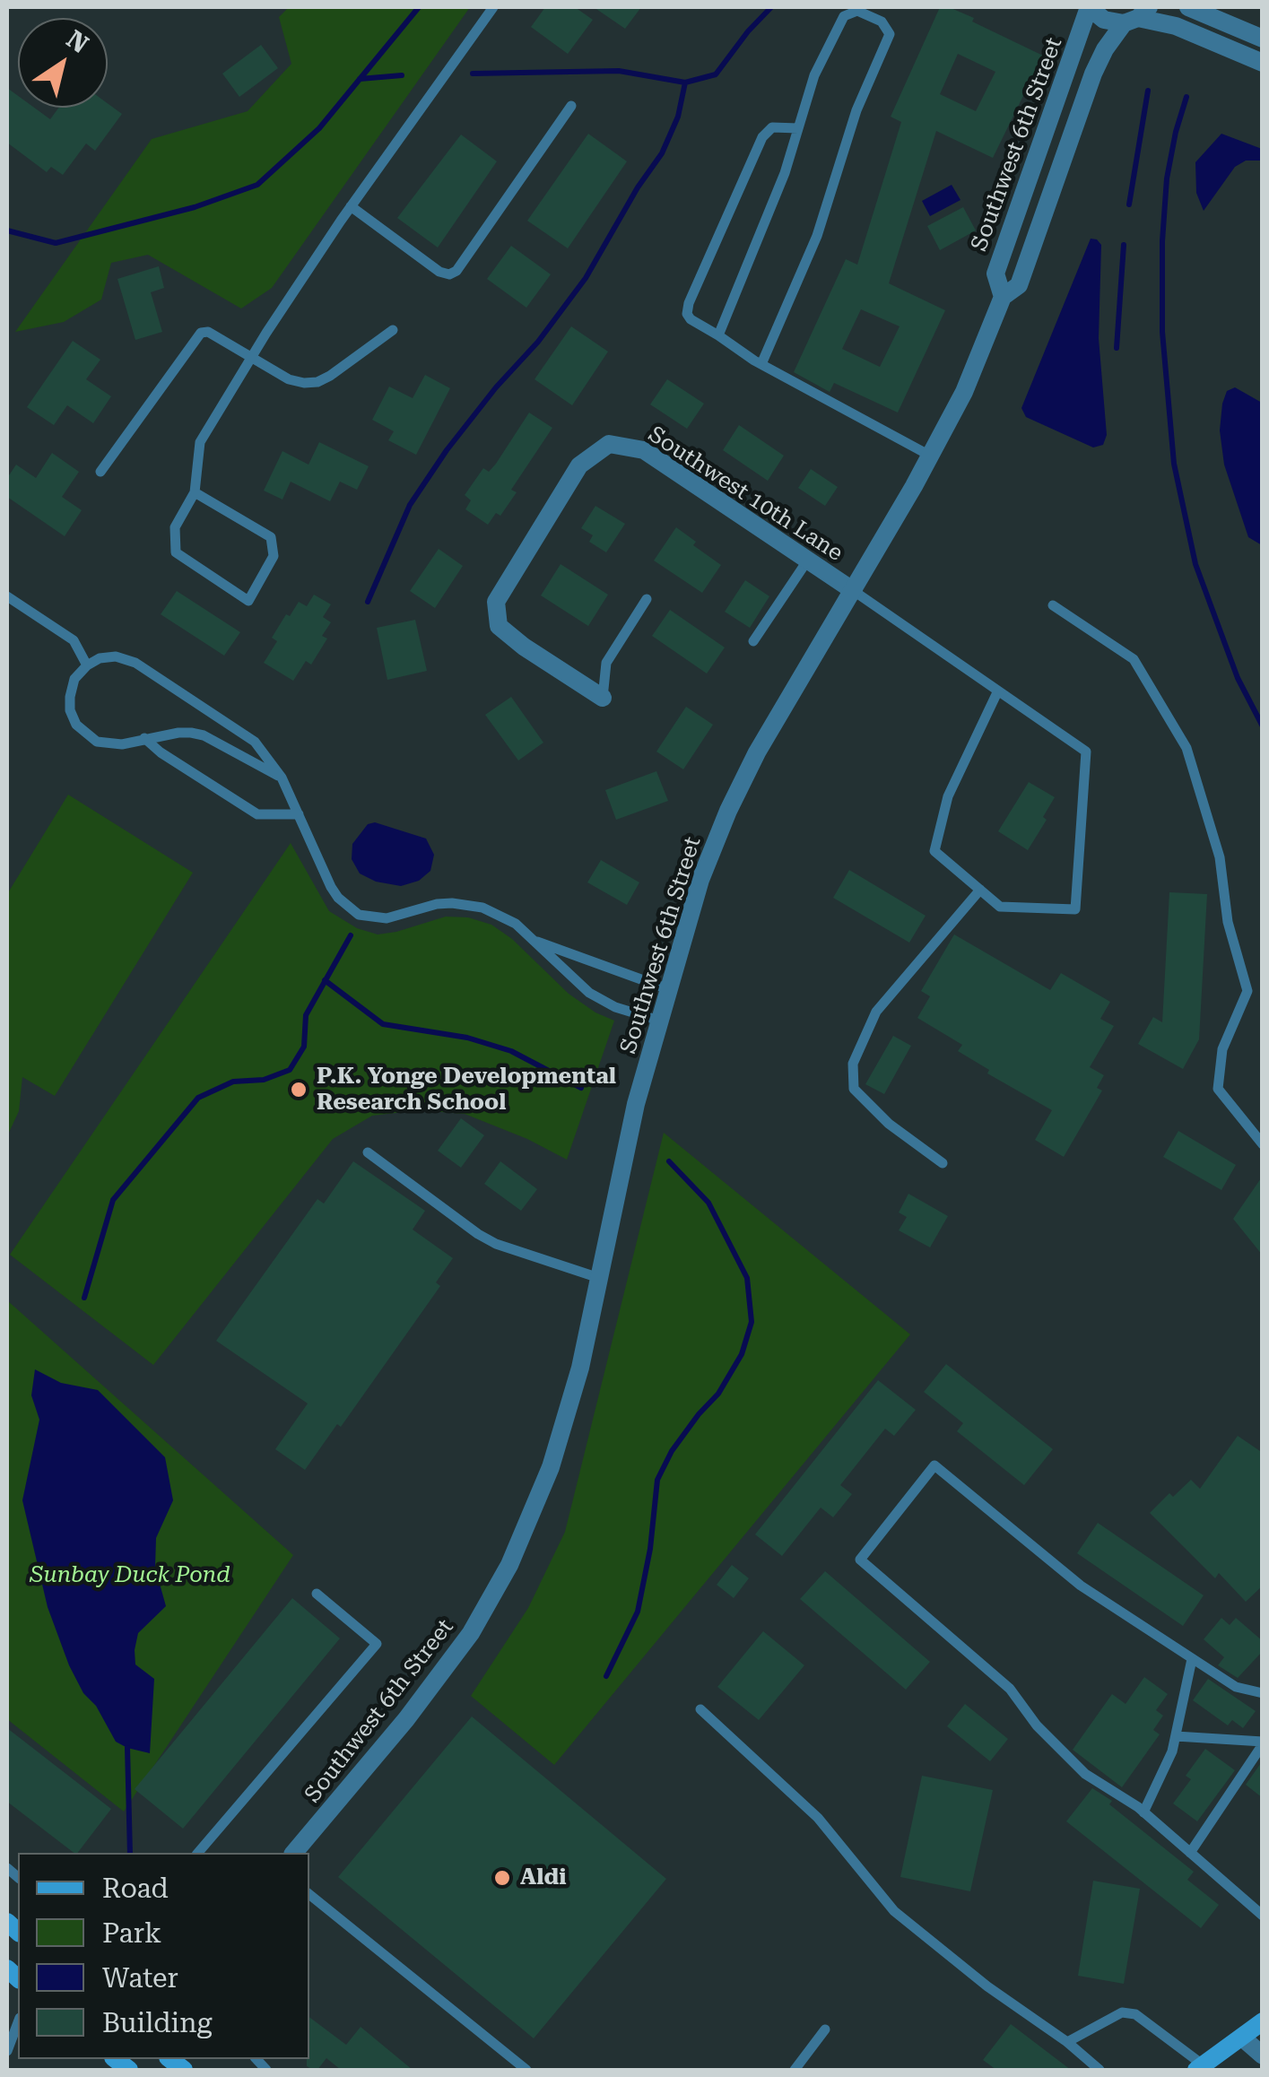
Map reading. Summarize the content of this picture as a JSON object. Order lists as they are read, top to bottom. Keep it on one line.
{"streets":{"street":["Southwest 6th Street","Southwest 10th Lane"]},"crossings":[["Southwest 6th Street","Southwest 10th Lane"]],"parks":["Sunbay Duck Pond"],"places":["P.K. Yonge Developmental Research School","Aldi"],"legend":["Road","Park","Water","Building"],"north":"top right"}
